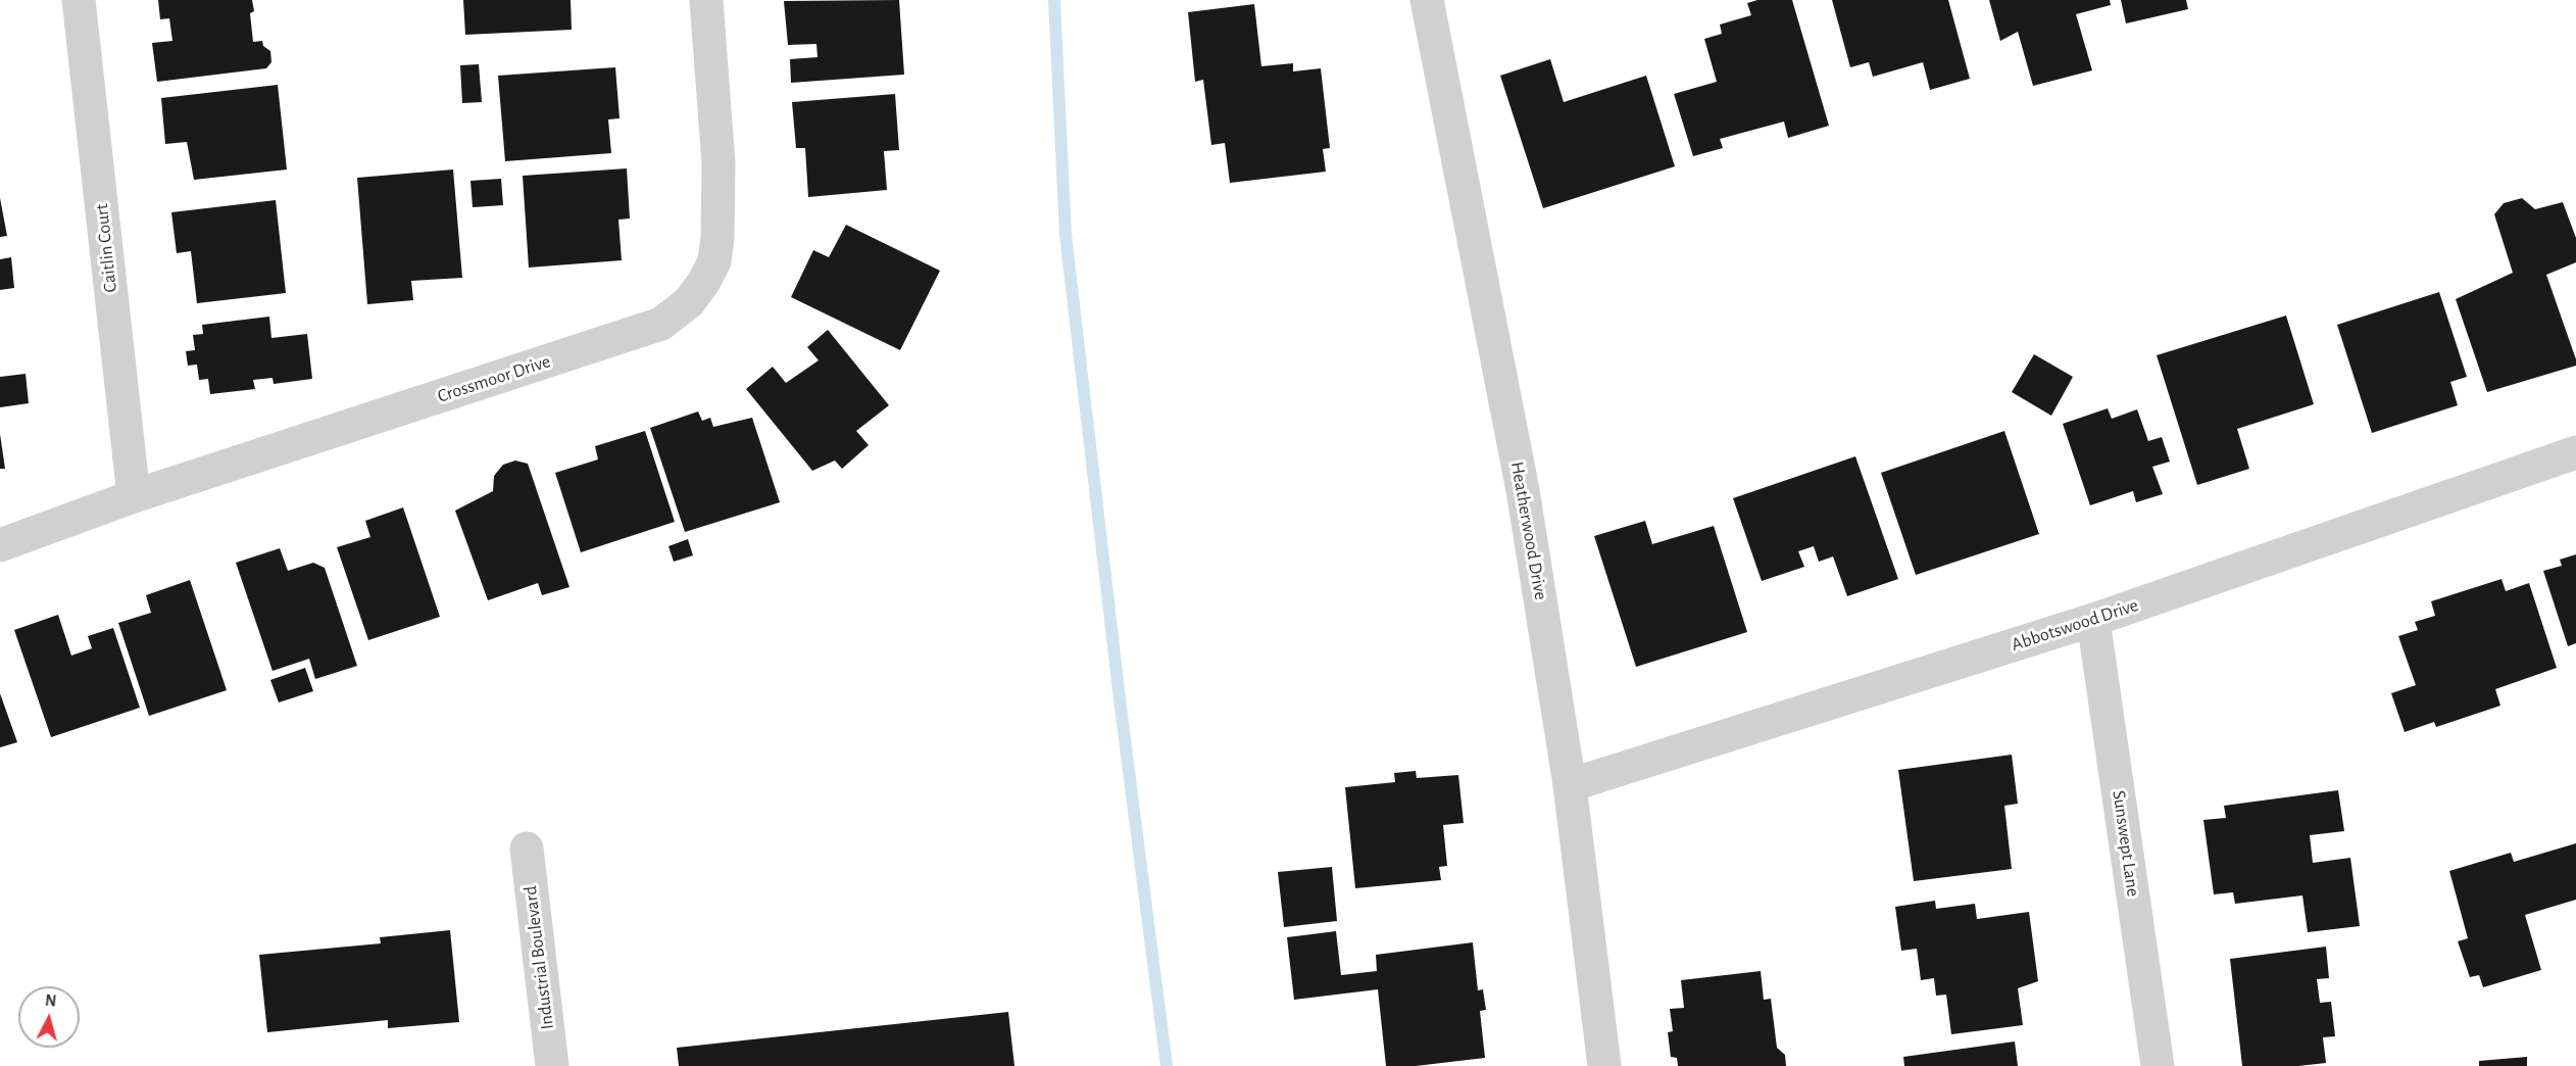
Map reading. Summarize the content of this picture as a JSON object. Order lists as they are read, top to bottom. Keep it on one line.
{"streets":{"street":["Caitlin Court","Crossmoor Drive","Heatherwood Drive","Abbotswood Drive","Sunswept Lane","Industrial Boulevard"]},"crossings":[["Caitlin Court","Crossmoor Drive"],["Heatherwood Drive","Abbotswood Drive"],["Abbotswood Drive","Sunswept Lane"]],"north":"top"}
